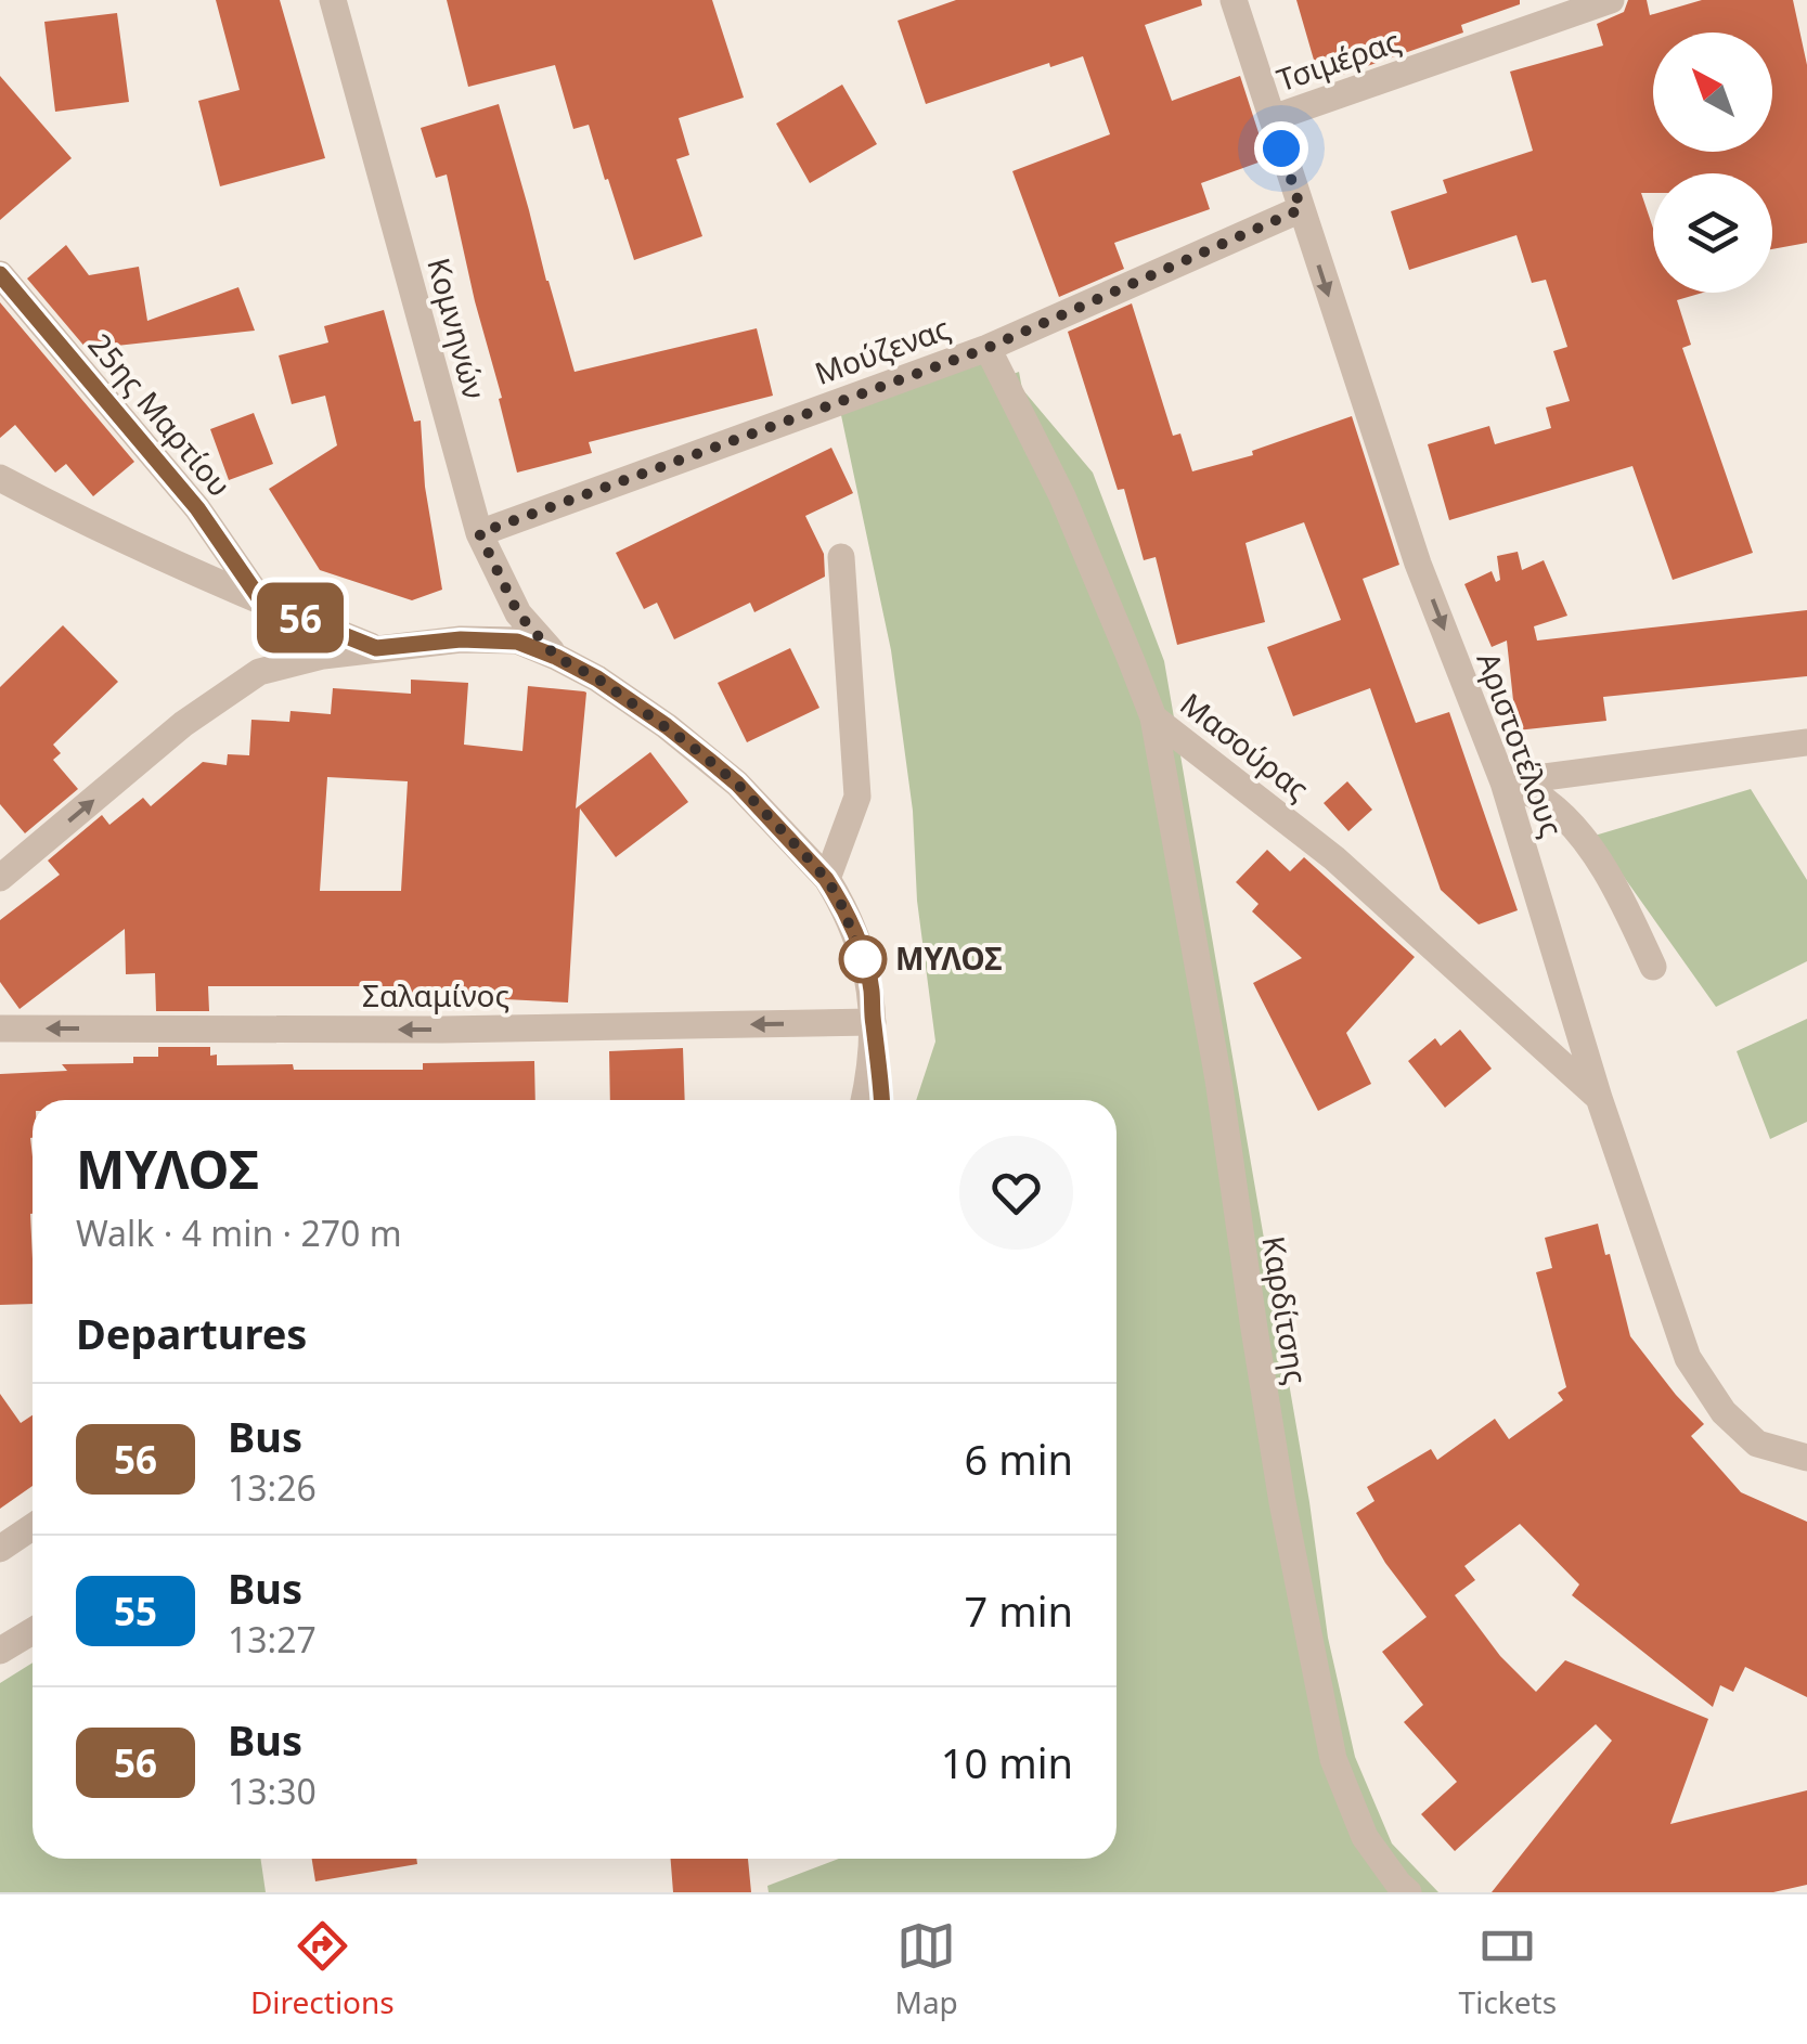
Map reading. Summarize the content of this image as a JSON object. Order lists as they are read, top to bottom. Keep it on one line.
{"streets":{"street":["Τσιμέρας","Κομνηνών","Μούζενας","25ης Μαρτίου","Αριστοτέλους","Μασούρας","Σαλαμίνος","Καρδίτσης"]},"crossings":[["Τσιμέρας","Αριστοτέλους"],["Κομνηνών","Μούζενας"],["Μούζενας","Αριστοτέλους"],["Μούζενας","Μασούρας"],["Αριστοτέλους","Μασούρας"],["Μασούρας","Καρδίτσης"]],"one_way":["Αριστοτέλους","Σαλαμίνος"],"places":["ΜΥΛΟΣ"],"lines":["bus line 56"],"north":"top left","page":{"on_map":"56","heading":[["ΜΥΛΟΣ","Walk · 4 min · 270 m"],"Departures"],"list":[{"mark":"56","name":"Bus","note":"13:26","value":"6 min"},{"mark":"55","name":"Bus","note":"13:27","value":"7 min"},{"mark":"56","name":"Bus","note":"13:30","value":"10 min"}],"tabs":["Directions","Map","Tickets"]}}
